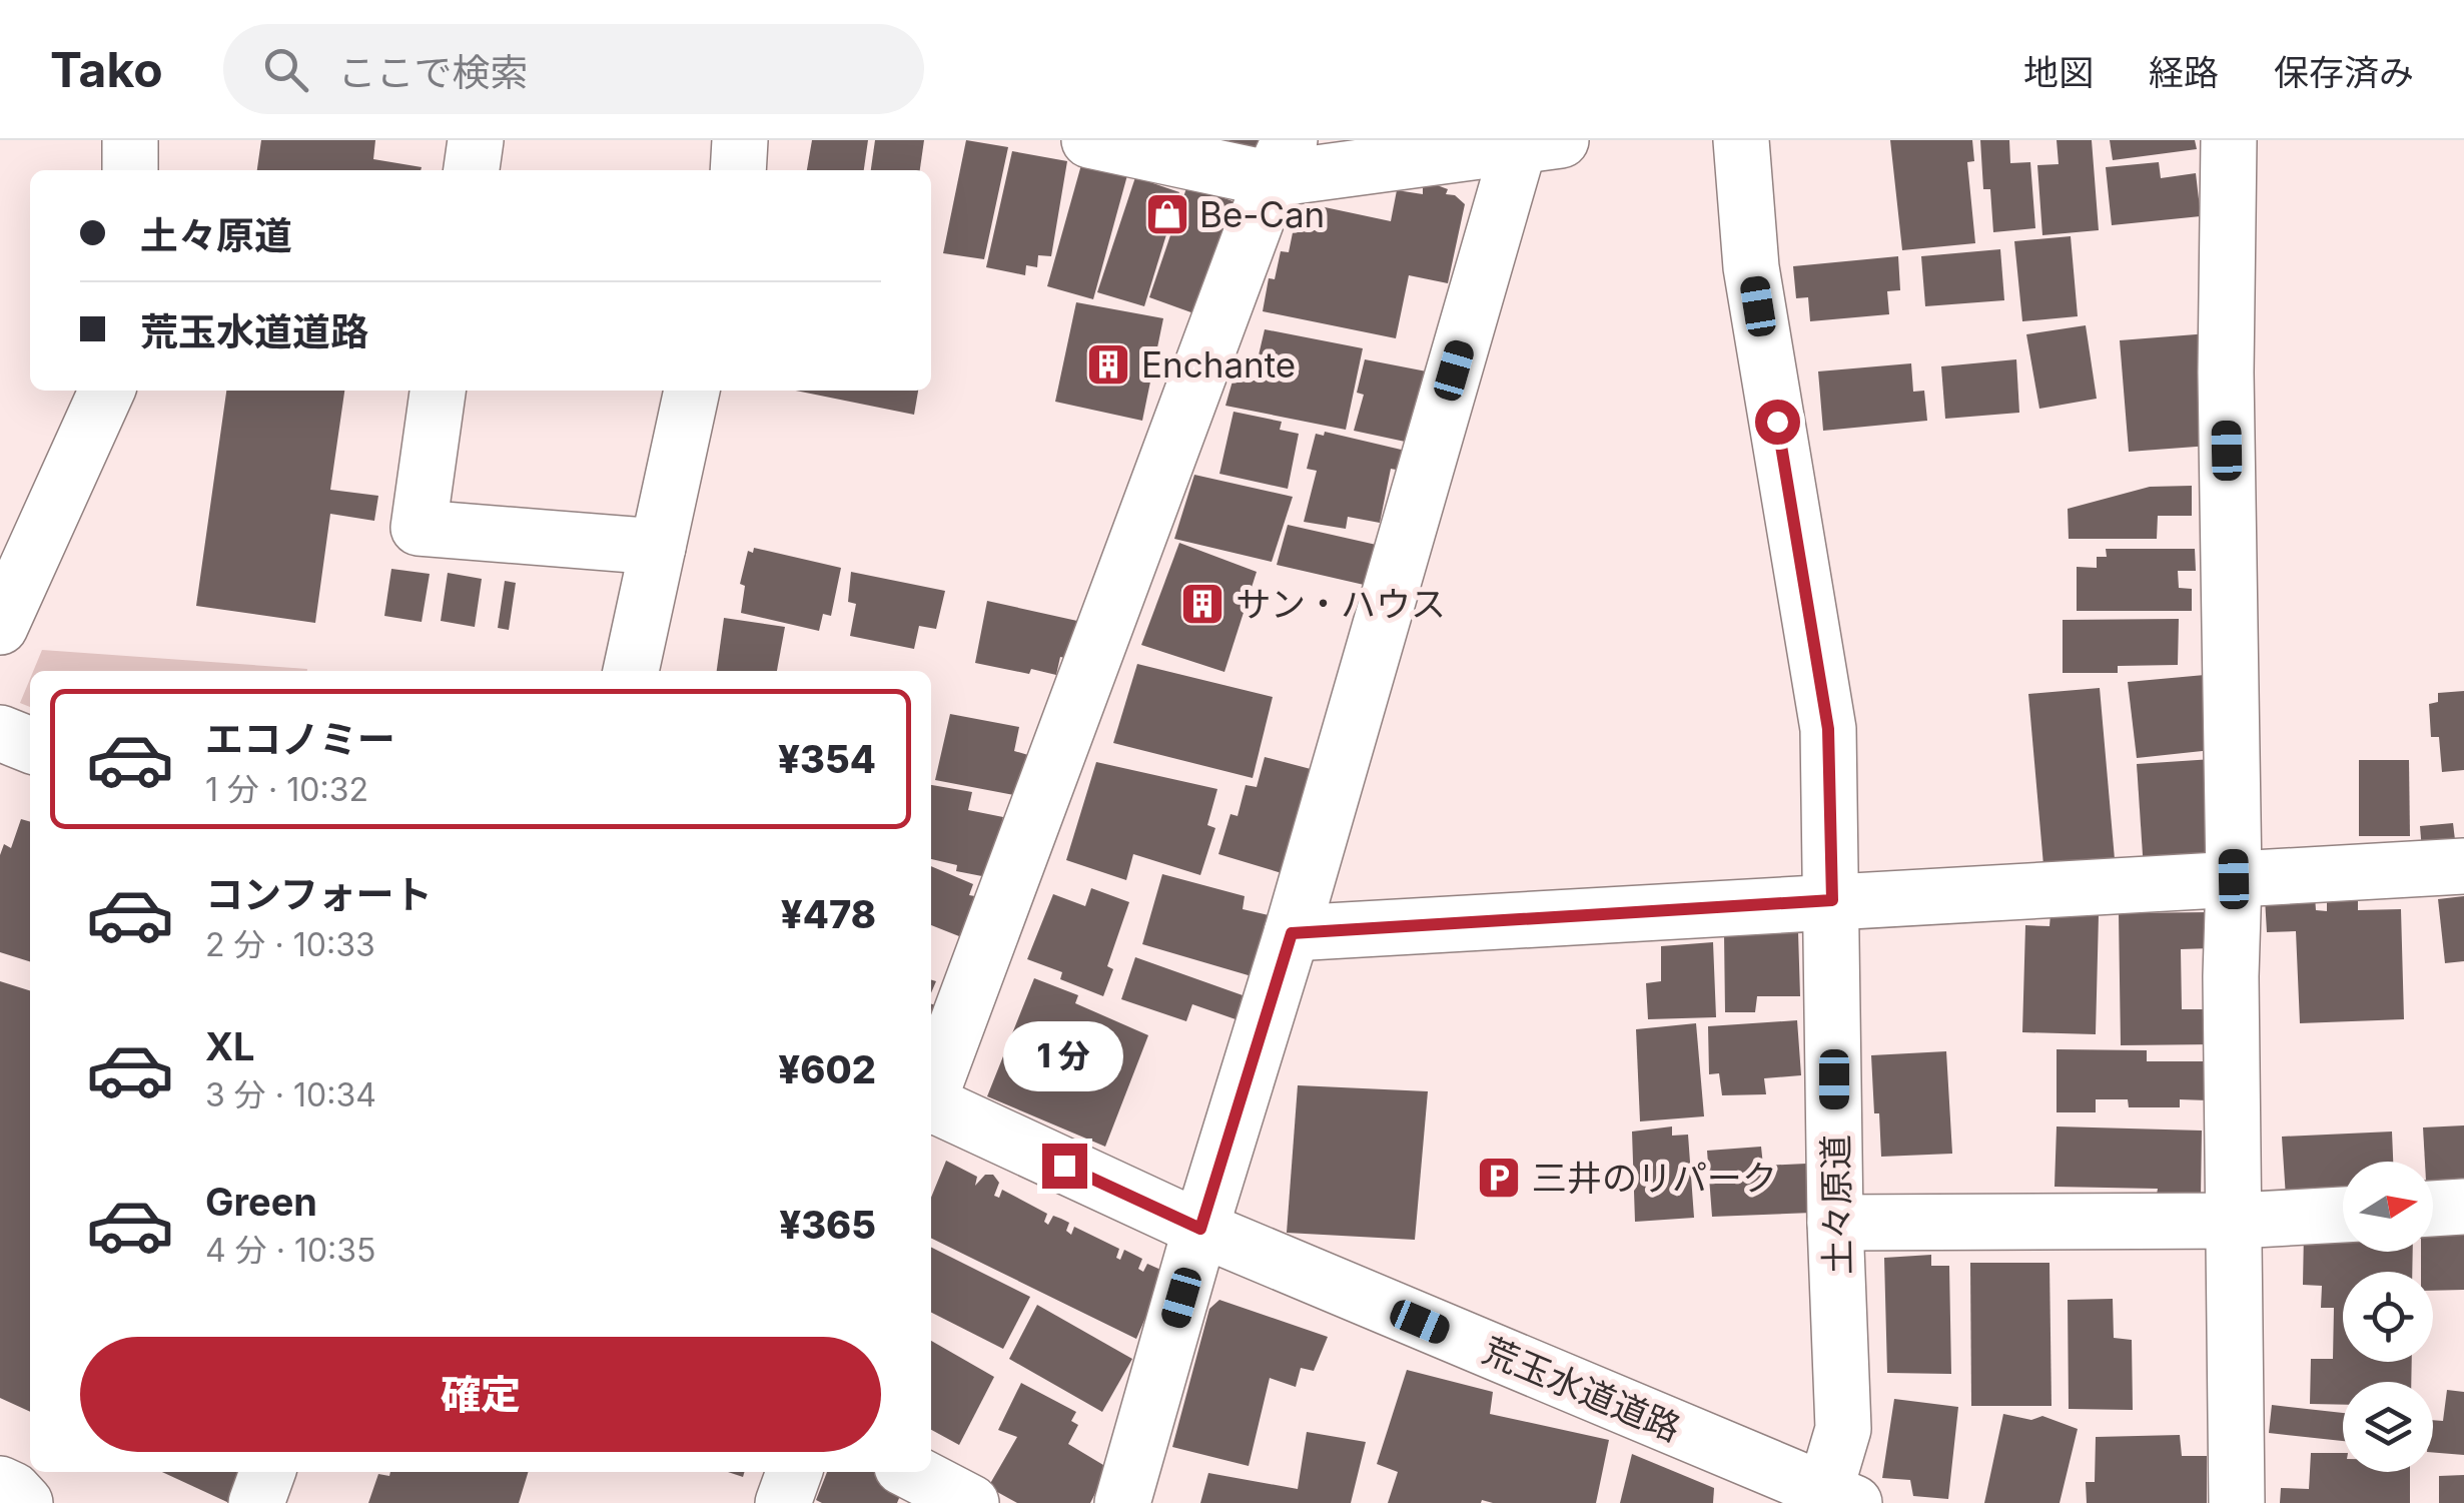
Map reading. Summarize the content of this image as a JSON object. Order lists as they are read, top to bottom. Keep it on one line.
{"streets":{"street":["土々原道","荒玉水道道路"]},"crossings":[["土々原道","荒玉水道道路"]],"places":{"shop":["Be-Can"],"building":["Enchante","サン・ハウス"],"parking":["三井のリパーク"]},"north":"right","page":{"header":"Tako","search":"ここで検索","nav":["地図","経路","保存済み"],"banner":["土々原道","荒玉水道道路"],"list":[{"name":"エコノミー","note":"1 分 · 10:32","value":"¥354"},{"name":"コンフォート","note":"2 分 · 10:33","value":"¥478"},{"name":"XL","note":"3 分 · 10:34","value":"¥602"},{"name":"Green","note":"4 分 · 10:35","value":"¥365"}],"bubble":"1 分","buttons":"確定"}}
